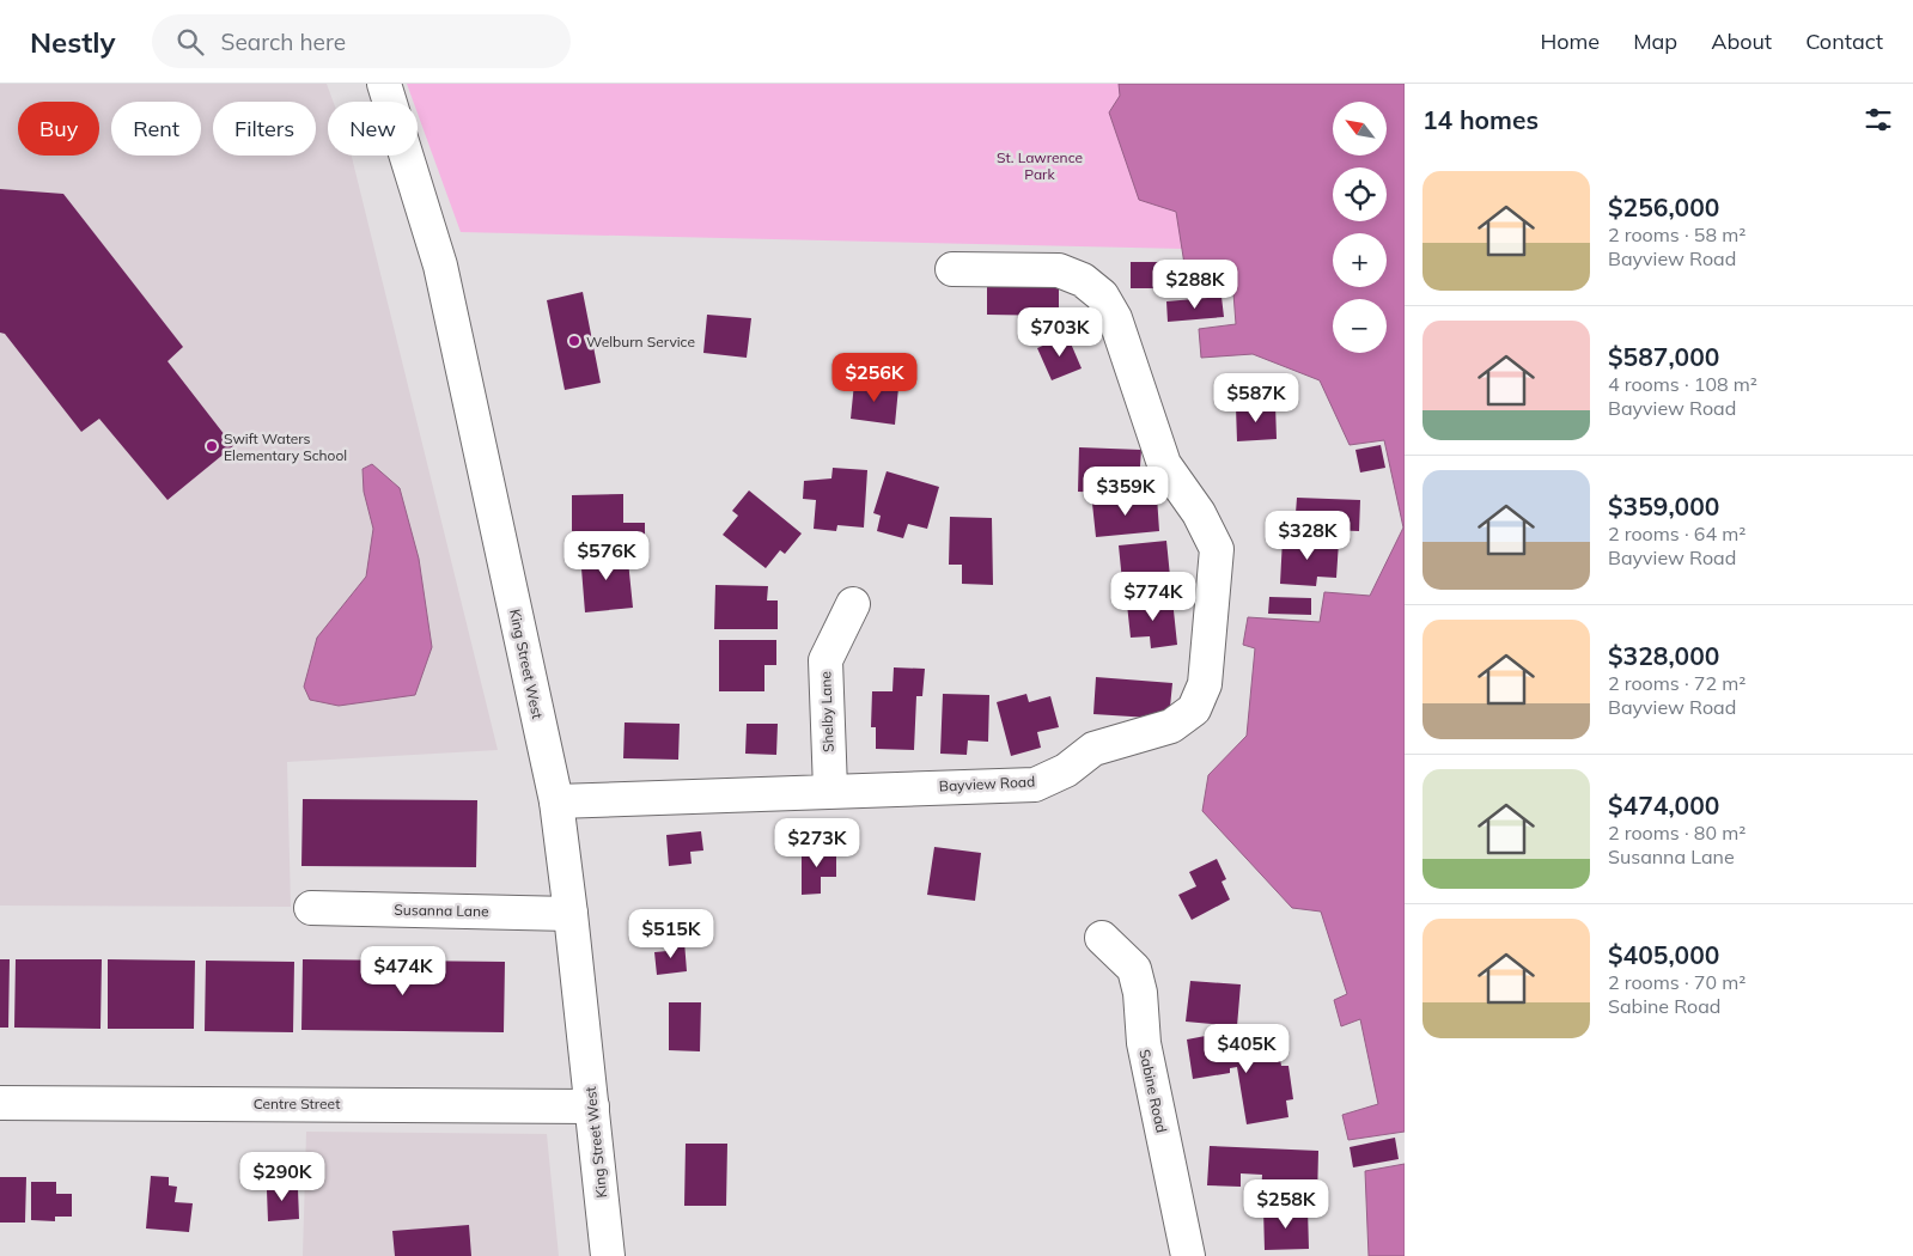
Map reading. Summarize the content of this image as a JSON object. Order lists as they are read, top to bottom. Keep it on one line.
{"streets":{"street":["King Street West","Shelby Lane","Bayview Road","Susanna Lane","Sabine Road","Centre Street"]},"crossings":[["King Street West","Bayview Road"],["King Street West","Susanna Lane"],["King Street West","Centre Street"],["Shelby Lane","Bayview Road"]],"parks":["St. Lawrence Park"],"places":["Welburn Service","Swift Waters Elementary School"],"north":"top left","page":{"header":"Nestly","search":"Search here","nav":["Home","Map","About","Contact"],"heading":"14 homes","map_buttons":["+","−"],"chip":["Buy","Rent","Filters","New"],"list":[{"name":"$256,000","note":"2 rooms · 58 m² · Bayview Road"},{"name":"$587,000","note":"4 rooms · 108 m² · Bayview Road"},{"name":"$359,000","note":"2 rooms · 64 m² · Bayview Road"},{"name":"$328,000","note":"2 rooms · 72 m² · Bayview Road"},{"name":"$474,000","note":"2 rooms · 80 m² · Susanna Lane"},{"name":"$405,000","note":"2 rooms · 70 m² · Sabine Road"}],"price":["$288K","$703K","$256K","$587K","$359K","$328K","$576K","$774K","$273K","$515K","$474K","$405K","$290K","$258K"]}}
